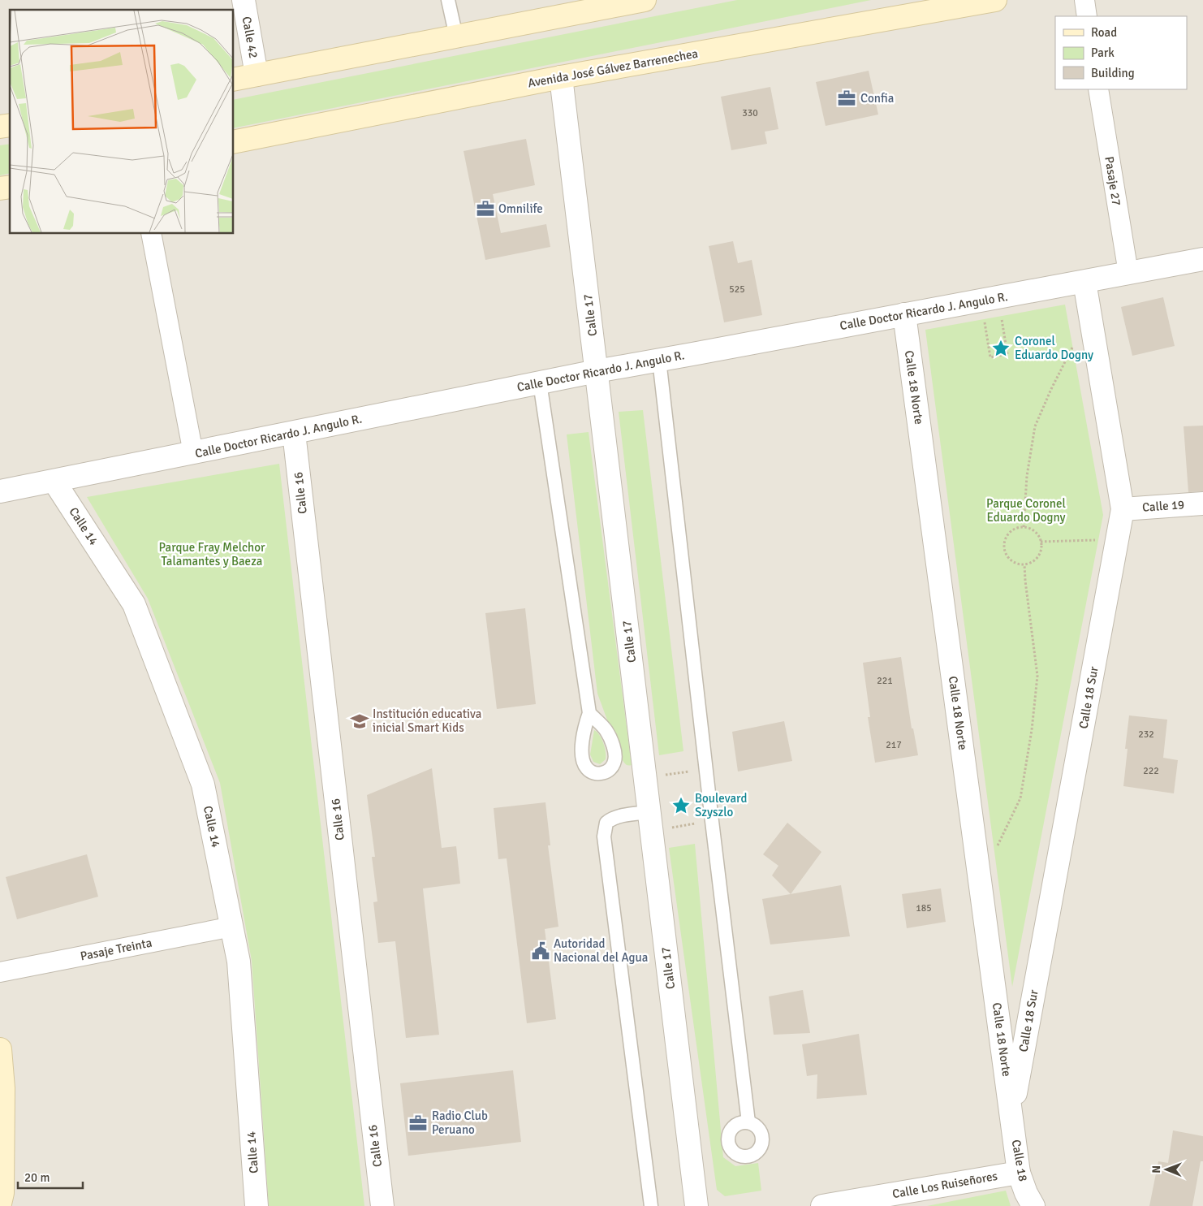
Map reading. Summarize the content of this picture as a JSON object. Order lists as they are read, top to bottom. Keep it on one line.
{"streets":{"main road":["Avenida José Gálvez Barrenechea"],"street":["Calle 42","Pasaje 27","Calle Doctor Ricardo J. Angulo R.","Calle 17","Calle 18 Norte","Calle 16","Calle 19","Calle 14","Calle 18 Sur","Pasaje Treinta","Calle 18","Calle Los Ruiseñores"]},"crossings":[["Avenida José Gálvez Barrenechea","Calle 17"],["Pasaje 27","Calle Doctor Ricardo J. Angulo R."],["Calle Doctor Ricardo J. Angulo R.","Calle 17"],["Calle Doctor Ricardo J. Angulo R.","Calle 18 Norte"],["Calle Doctor Ricardo J. Angulo R.","Calle 16"],["Calle Doctor Ricardo J. Angulo R.","Calle 14"],["Calle Doctor Ricardo J. Angulo R.","Calle 18 Sur"],["Calle 18 Norte","Calle 18 Sur"],["Calle 18 Norte","Calle 18"],["Calle 19","Calle 18 Sur"],["Calle 14","Pasaje Treinta"],["Calle 18 Sur","Calle 18"],["Calle 18","Calle Los Ruiseñores"]],"parks":["Parque Coronel Eduardo Dogny","Parque Fray Melchor Talamantes y Baeza"],"places":{"office":["Confia","Omnilife","Radio Club Peruano"],"place":["Coronel Eduardo Dogny","Boulevard Szyszlo"],"school or university":["Institución educativa inicial Smart Kids"],"public building":["Autoridad Nacional del Agua"]},"house_numbers":["330","525","221","232","217","222","185"],"legend":["Road","Park","Building"],"scale_bar":"20 m","north":"left"}
